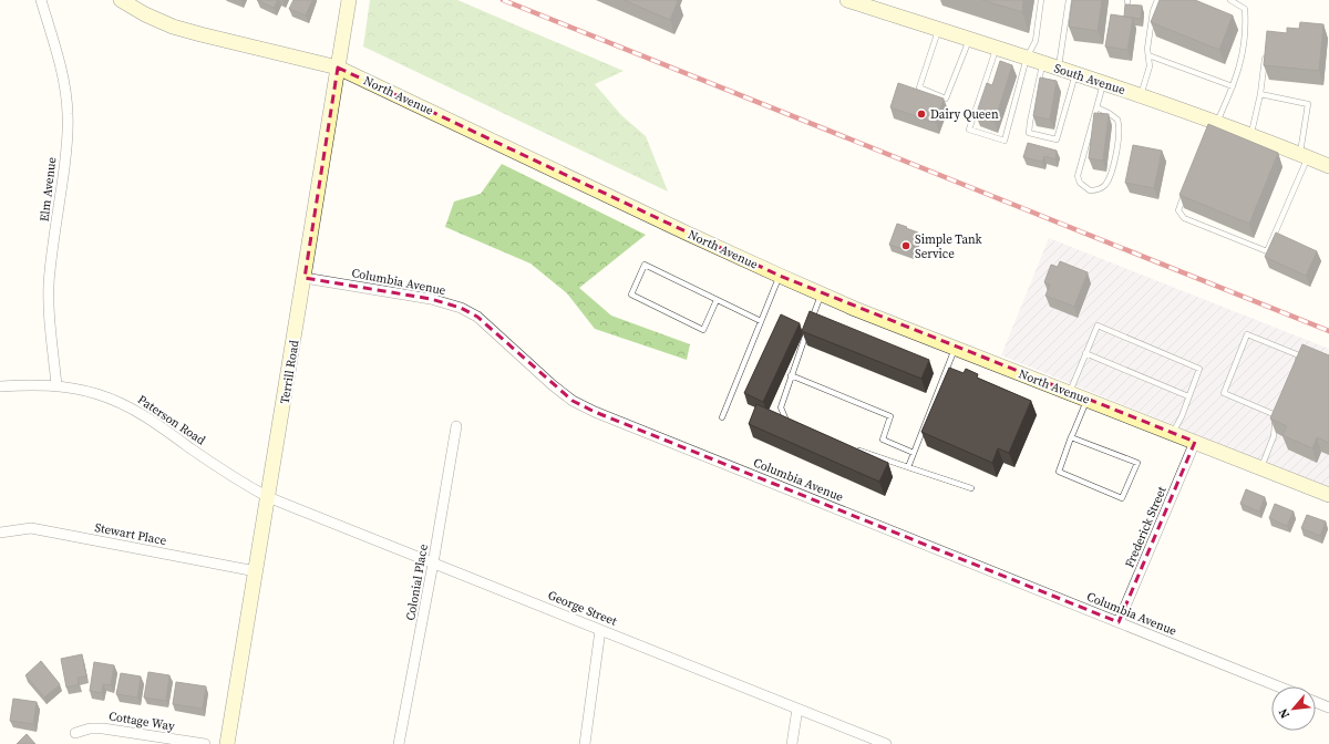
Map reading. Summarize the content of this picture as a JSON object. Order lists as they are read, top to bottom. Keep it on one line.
{"streets":{"street":["South Avenue","North Avenue","Elm Avenue","Columbia Avenue","Terrill Road","Paterson Road","Frederick Street","Stewart Place","Colonial Place","George Street","Cottage Way"]},"crossings":[["North Avenue","Terrill Road"],["North Avenue","Frederick Street"],["Elm Avenue","Paterson Road"],["Columbia Avenue","Terrill Road"],["Columbia Avenue","Frederick Street"],["Terrill Road","Paterson Road"],["Terrill Road","Stewart Place"],["Terrill Road","George Street"],["Paterson Road","George Street"],["Colonial Place","George Street"]],"places":["Dairy Queen","Simple Tank Service"],"north":"bottom left"}
